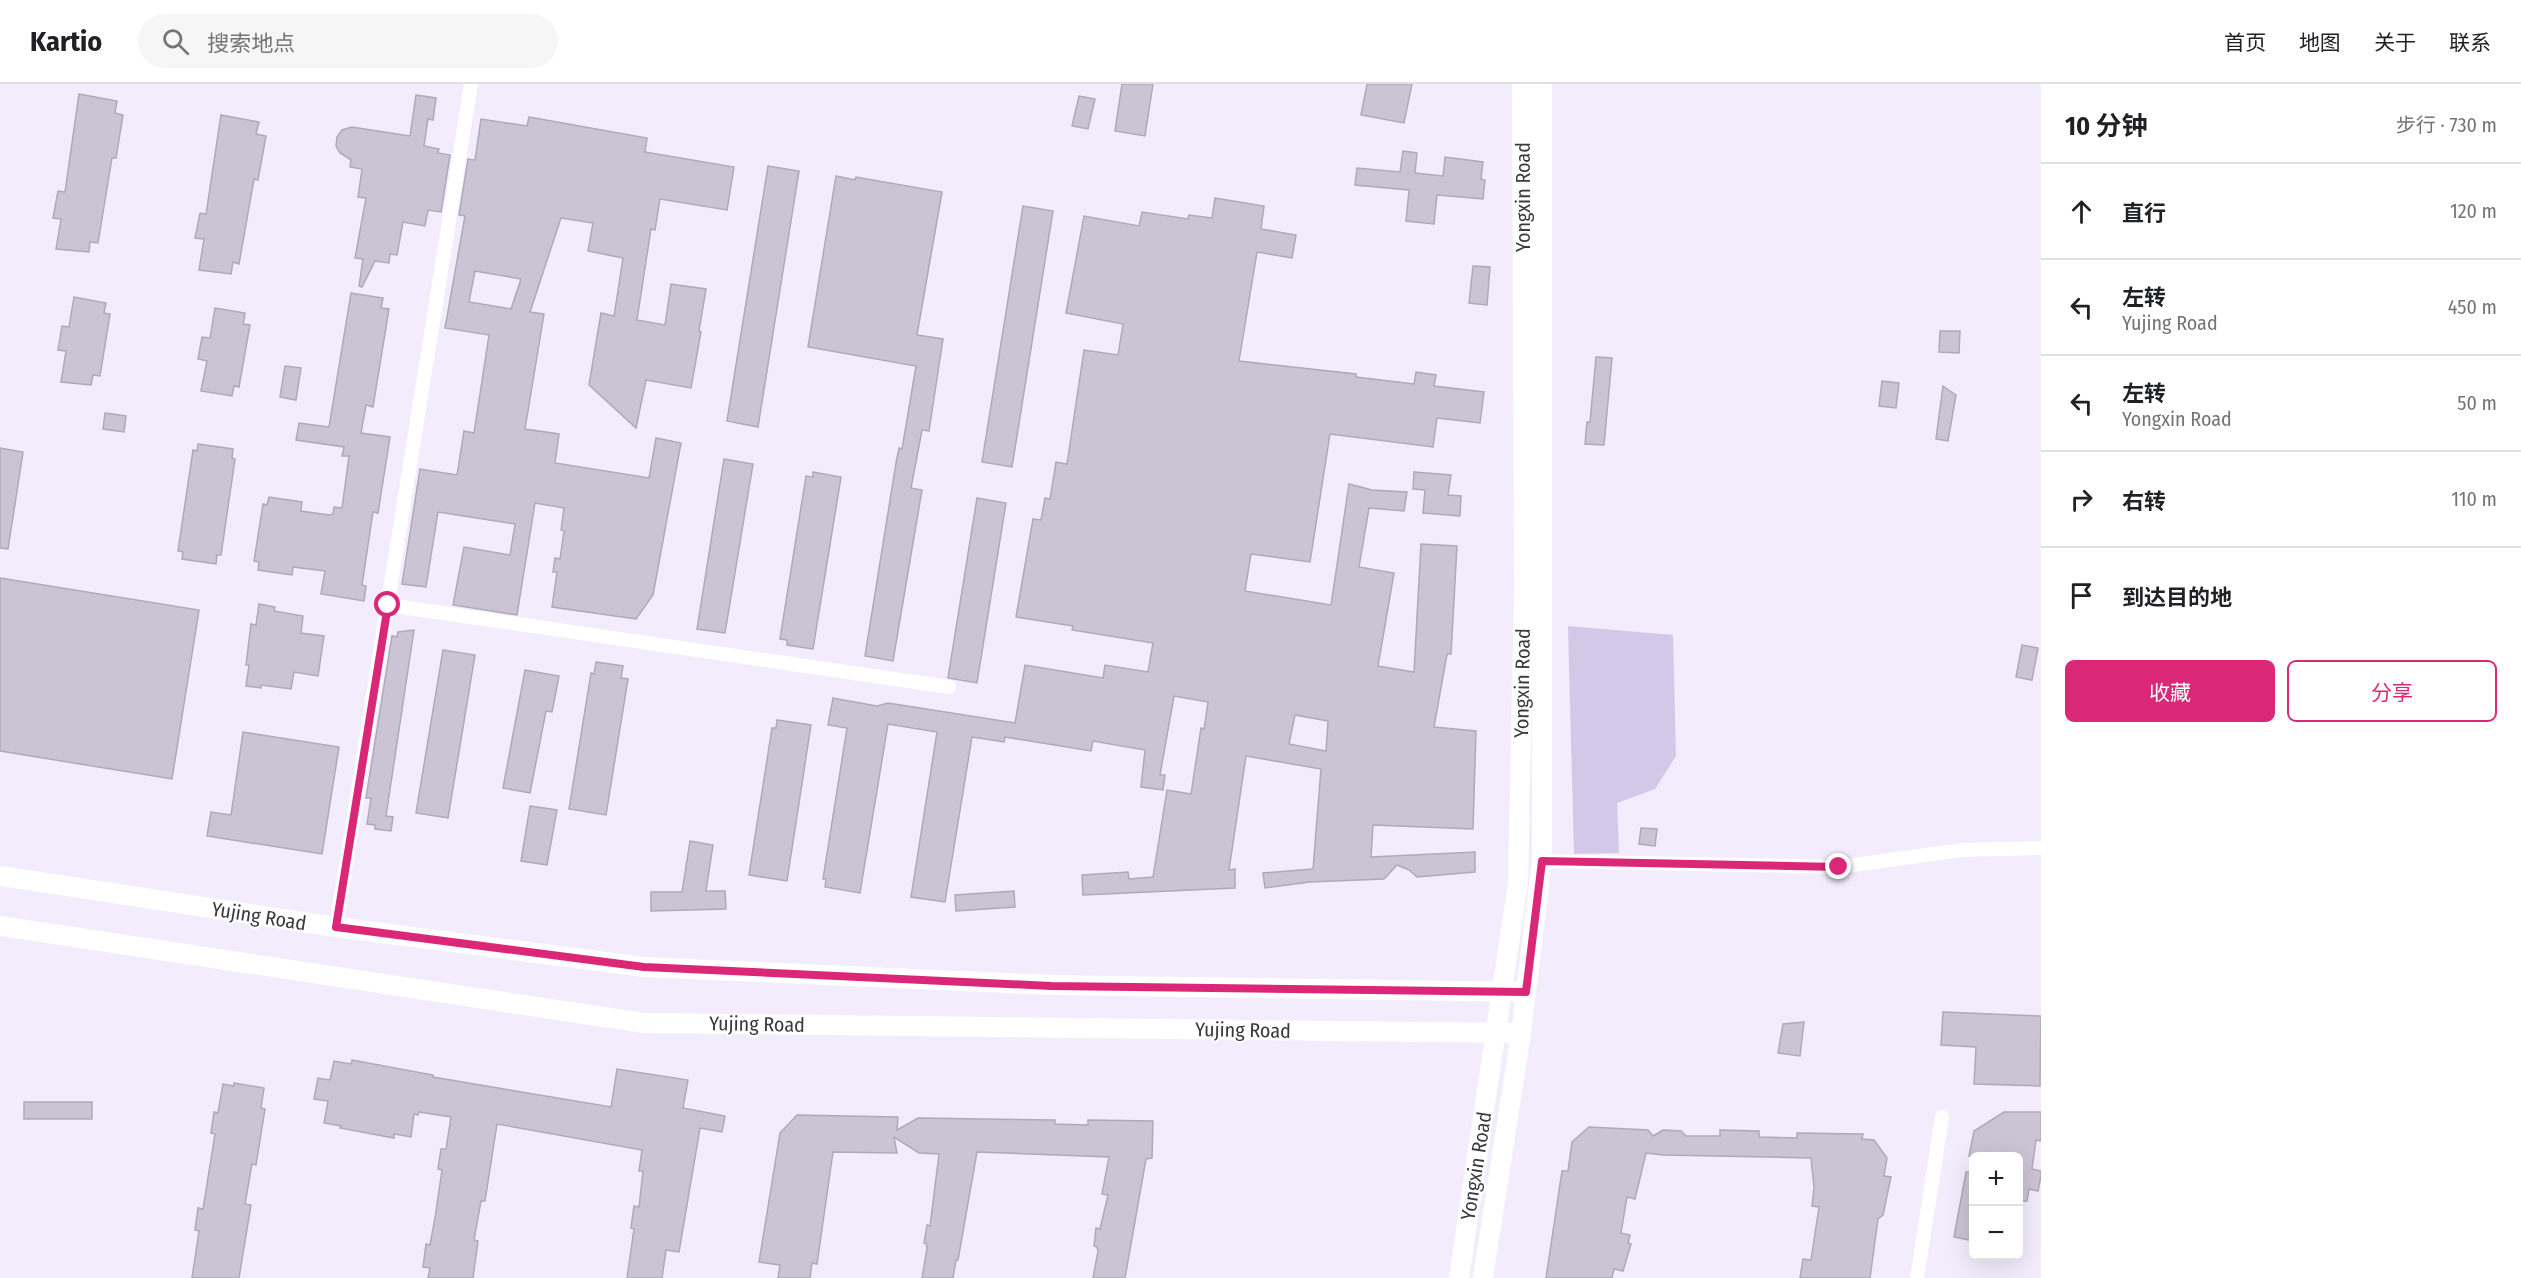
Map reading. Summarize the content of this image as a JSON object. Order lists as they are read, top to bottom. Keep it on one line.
{"streets":{"street":["Yongxin Road","Yujing Road"]},"crossings":[["Yongxin Road","Yujing Road"]],"page":{"header":"Kartio","search":"搜索地点","nav":["首页","地图","关于","联系"],"heading":["10 分钟","步行 · 730 m"],"list":[["直行","120 m"],["左转","Yujing Road","450 m"],["左转","Yongxin Road","50 m"],["右转","110 m"],"到达目的地"],"buttons":["收藏","分享"],"map_buttons":["+","−"]}}
